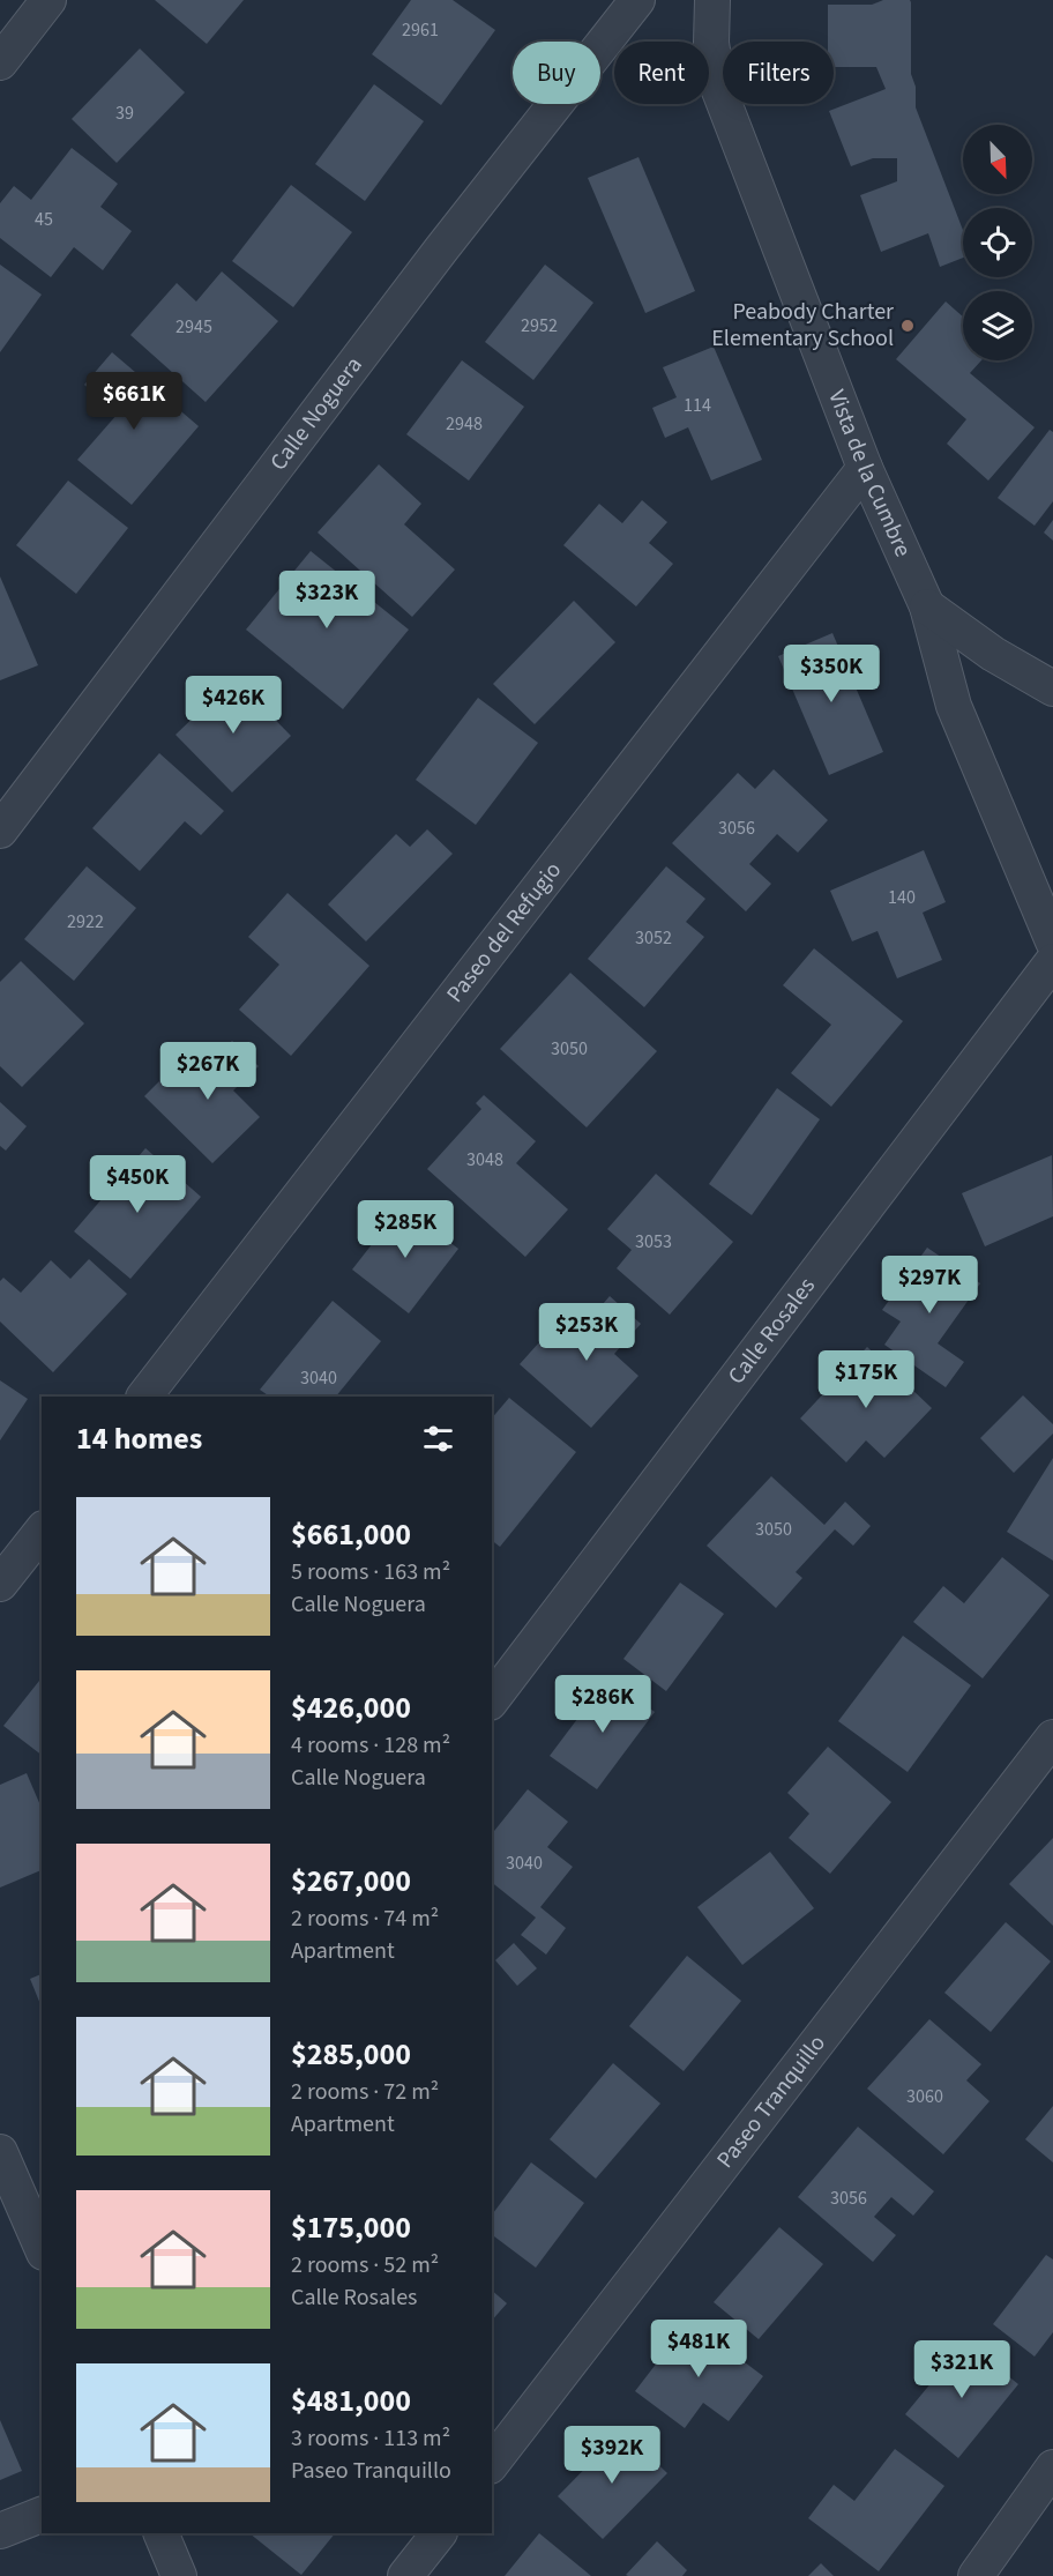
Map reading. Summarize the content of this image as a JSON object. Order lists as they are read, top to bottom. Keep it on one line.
{"streets":{"street":["Calle Noguera","Vista de la Cumbre","Paseo del Refugio","Calle Rosales","Paseo Tranquillo"]},"crossings":[["Vista de la Cumbre","Paseo del Refugio"]],"places":["Peabody Charter Elementary School"],"house_numbers":["2961","39","45","2952","2945","114","2948","3056","140","2922","3052","3050","3048","3053","3040","3050","3040","3060","3056"],"north":"bottom right","page":{"chip":["Buy","Rent","Filters"],"price":["$661K","$323K","$350K","$426K","$267K","$450K","$285K","$297K","$253K","$175K","$286K","$481K","$321K","$392K"],"heading":"14 homes","list":[{"name":"$661,000","note":"5 rooms · 163 m² · Calle Noguera"},{"name":"$426,000","note":"4 rooms · 128 m² · Calle Noguera"},{"name":"$267,000","note":"2 rooms · 74 m² · Apartment"},{"name":"$285,000","note":"2 rooms · 72 m² · Apartment"},{"name":"$175,000","note":"2 rooms · 52 m² · Calle Rosales"},{"name":"$481,000","note":"3 rooms · 113 m² · Paseo Tranquillo"}]}}
